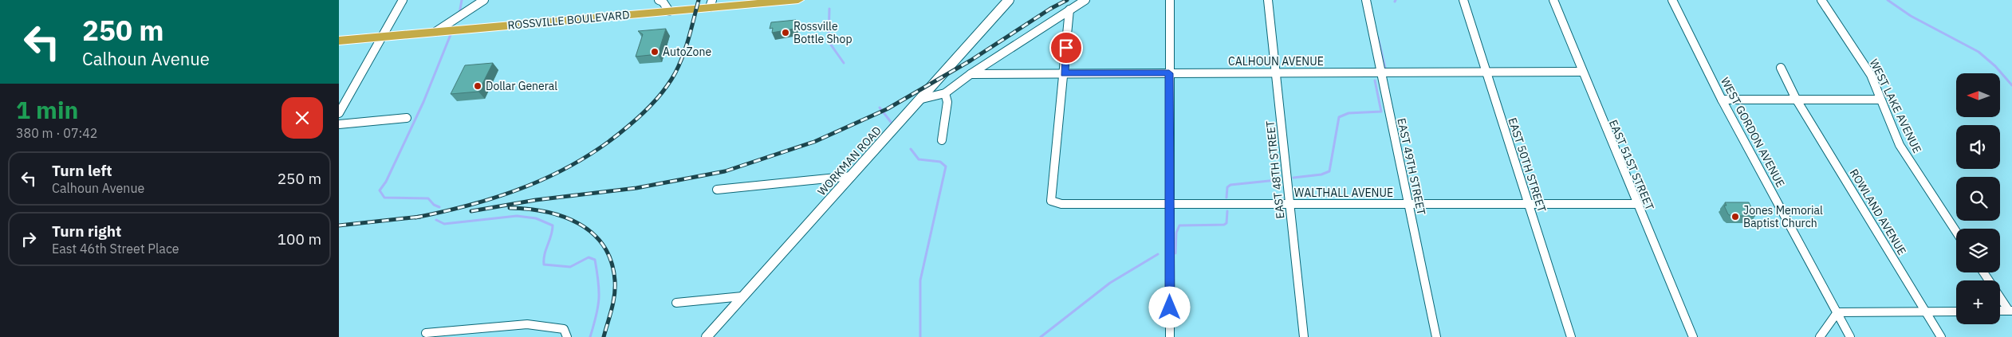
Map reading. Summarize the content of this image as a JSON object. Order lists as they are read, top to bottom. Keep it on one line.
{"streets":{"highway":["ROSSVILLE BOULEVARD"],"street":["CALHOUN AVENUE","WEST LAKE AVENUE","WEST GORDON AVENUE","WORKMAN ROAD","EAST 50TH STREET","EAST 51ST STREET","EAST 49TH STREET","EAST 48TH STREET","WALTHALL AVENUE","ROWLAND AVENUE"]},"crossings":[["CALHOUN AVENUE","EAST 50TH STREET"],["CALHOUN AVENUE","EAST 51ST STREET"],["CALHOUN AVENUE","EAST 49TH STREET"],["CALHOUN AVENUE","EAST 48TH STREET"],["CALHOUN AVENUE","WALTHALL AVENUE"],["EAST 50TH STREET","WALTHALL AVENUE"],["EAST 51ST STREET","WALTHALL AVENUE"],["EAST 49TH STREET","WALTHALL AVENUE"],["EAST 48TH STREET","WALTHALL AVENUE"]],"places":["Rossville Bottle Shop","AutoZone","Dollar General","Jones Memorial Baptist Church"],"north":"left","page":{"turn":["250 m","Calhoun Avenue"],"map_buttons":"+","heading":["1 min","380 m · 07:42"],"list":[{"name":"Turn left","note":"Calhoun Avenue","value":"250 m"},{"name":"Turn right","note":"East 46th Street Place","value":"100 m"}]}}
